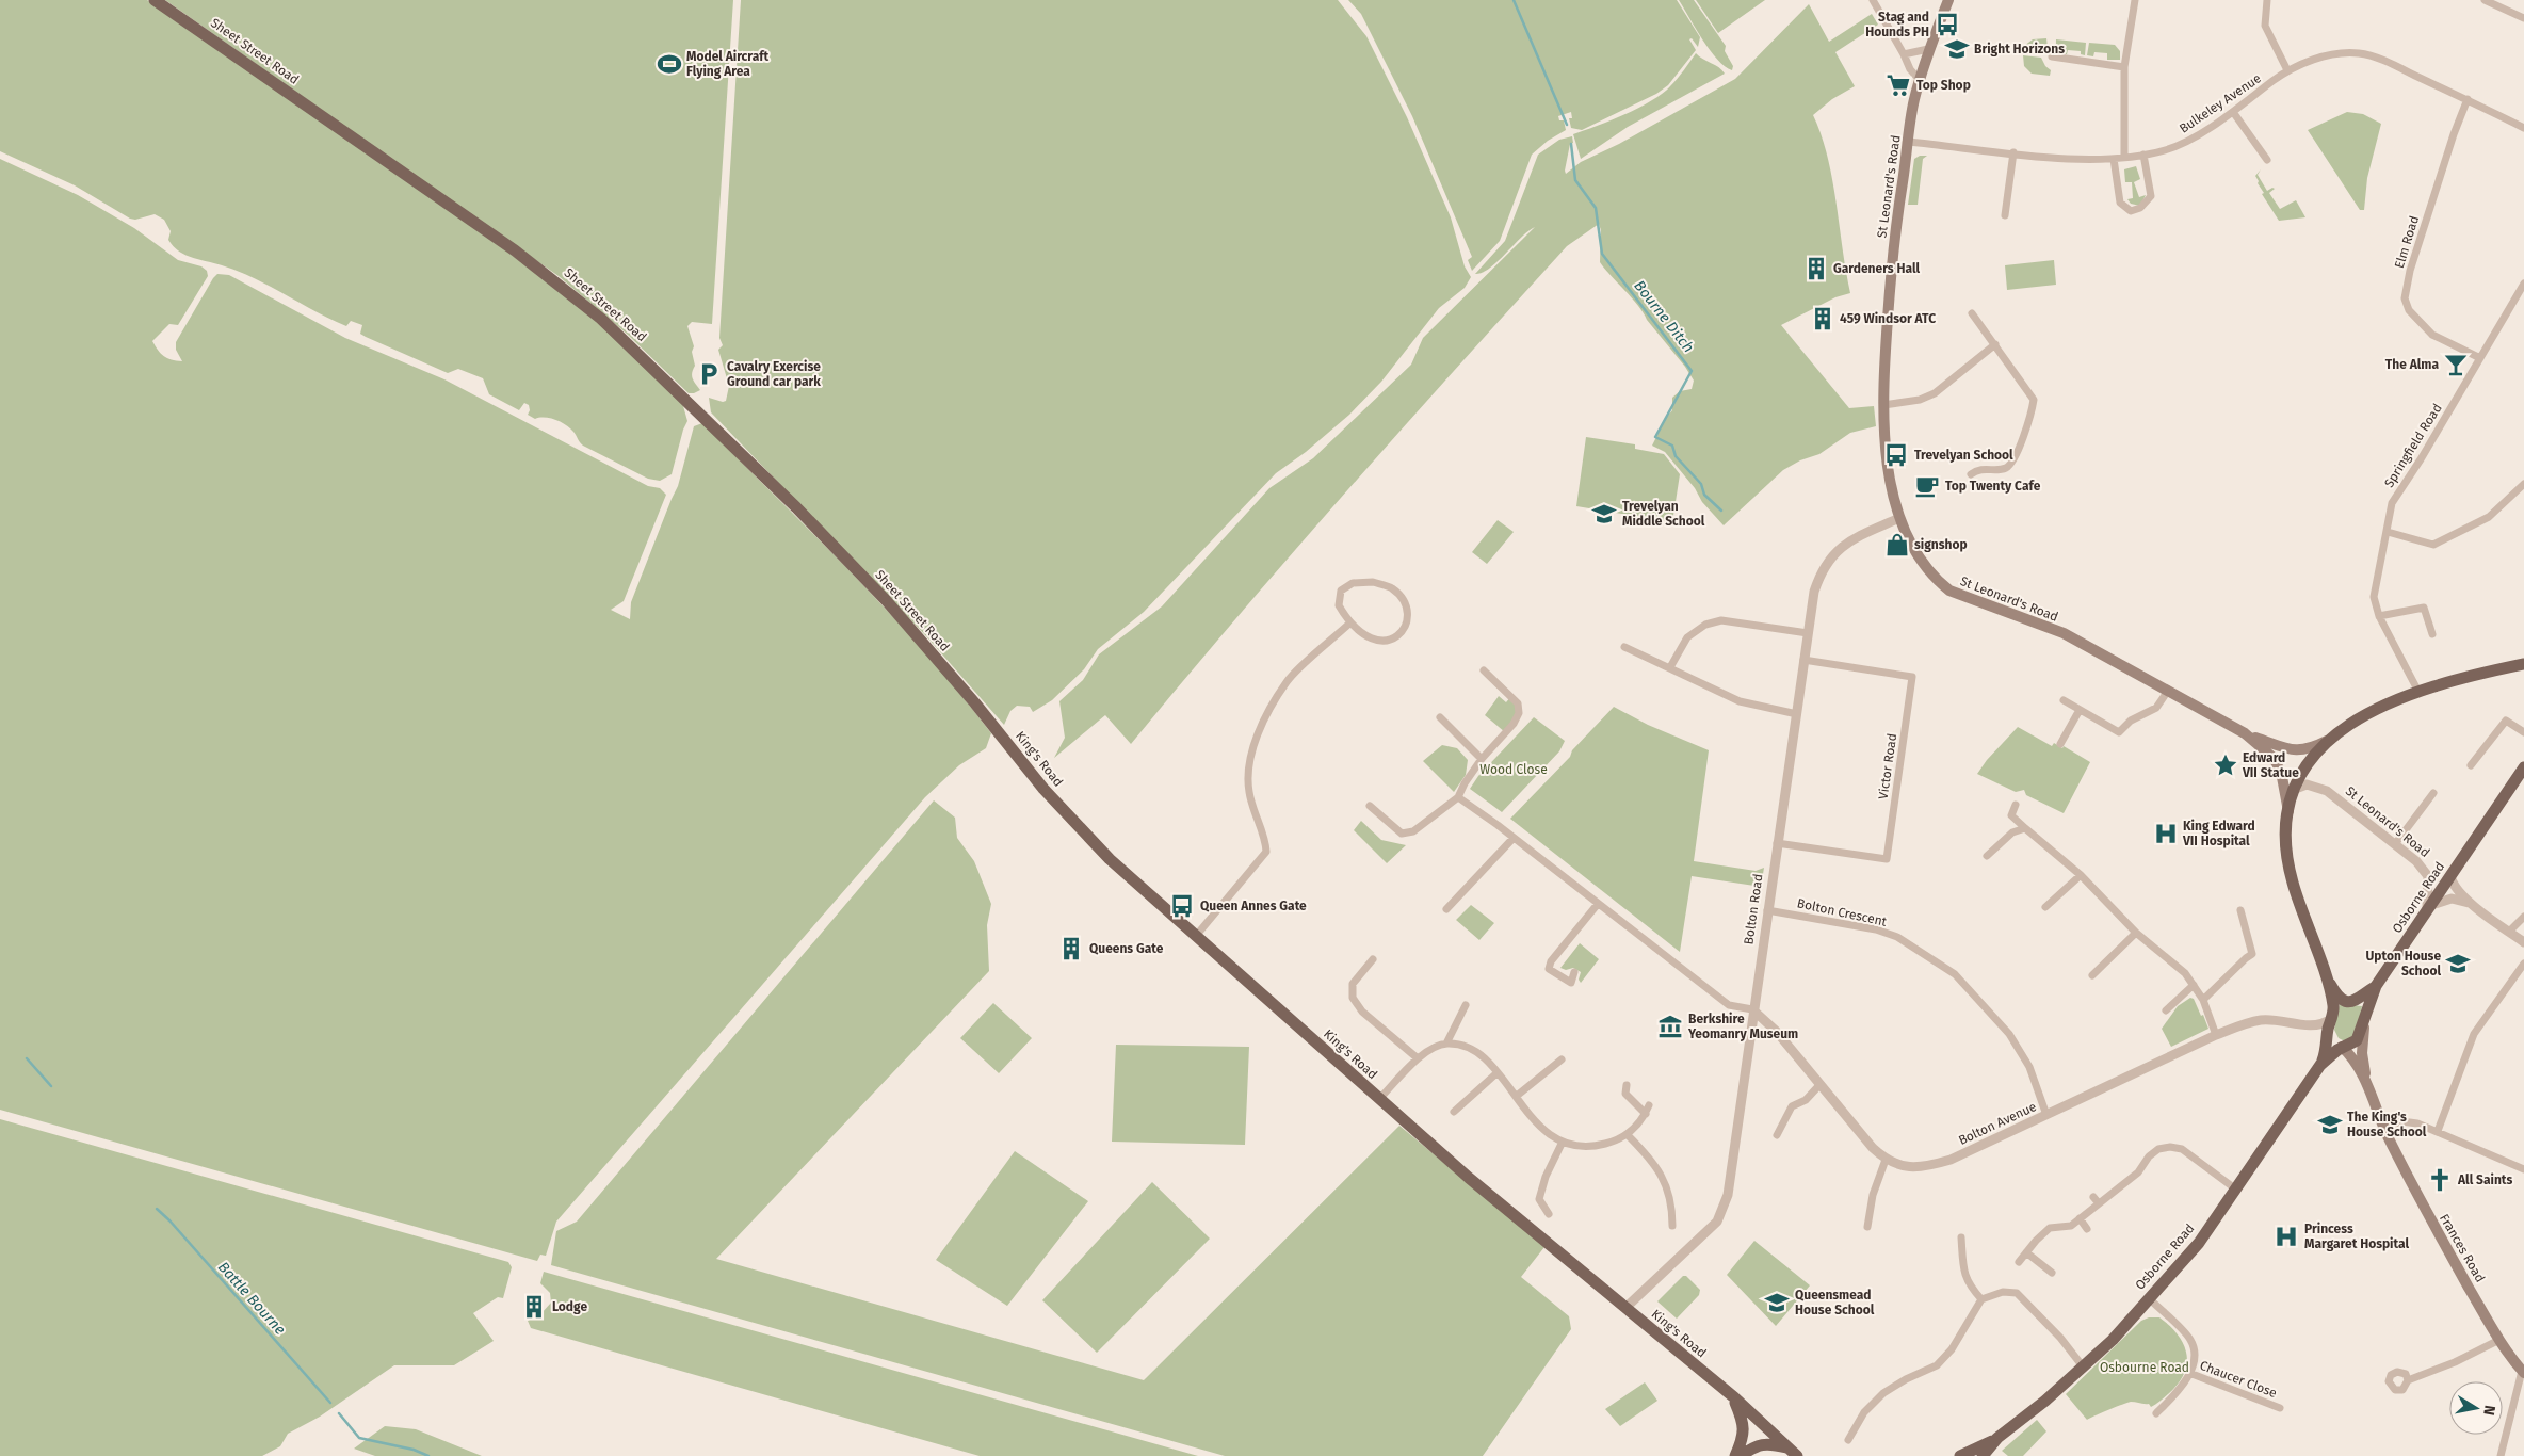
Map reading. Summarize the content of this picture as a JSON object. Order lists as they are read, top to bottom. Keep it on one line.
{"streets":{"main road":["Sheet Street Road","St Leonard's Road","King's Road","Osborne Road","Frances Road"],"street":["Bulkeley Avenue","Elm Road","Springfield Road","Victor Road","Bolton Road","Bolton Crescent","Bolton Avenue","Chaucer Close"]},"crossings":[["Sheet Street Road","King's Road"],["Bulkeley Avenue","St Leonard's Road"],["Bulkeley Avenue","Elm Road"],["St Leonard's Road","Osborne Road"],["St Leonard's Road","Bolton Road"],["Elm Road","Springfield Road"],["King's Road","Bolton Road"],["Victor Road","Bolton Road"],["Osborne Road","Bolton Avenue"],["Osborne Road","Frances Road"],["Osborne Road","Chaucer Close"],["Bolton Road","Bolton Crescent"],["Bolton Road","Bolton Avenue"],["Bolton Crescent","Bolton Avenue"]],"water":["Bourne Ditch","Battle Bourne"],"parks":["Wood Close","Osbourne Road"],"places":{"bus stop":["Stag and Hounds PH","Trevelyan School","Queen Annes Gate"],"school or university":["Bright Horizons","Trevelyan Middle School","Upton House School","The King's House School","Queensmead House School"],"sports":["Model Aircraft Flying Area"],"supermarket":["Top Shop"],"building":["Gardeners Hall","459 Windsor ATC","Queens Gate","Lodge"],"bar":["The Alma"],"parking":["Cavalry Exercise Ground car park"],"cafe":["Top Twenty Cafe"],"shop":["signshop"],"place":["Edward VII Statue"],"hospital":["King Edward VII Hospital","Princess Margaret Hospital"],"museum":["Berkshire Yeomanry Museum"],"church":["All Saints"]},"north":"right"}
